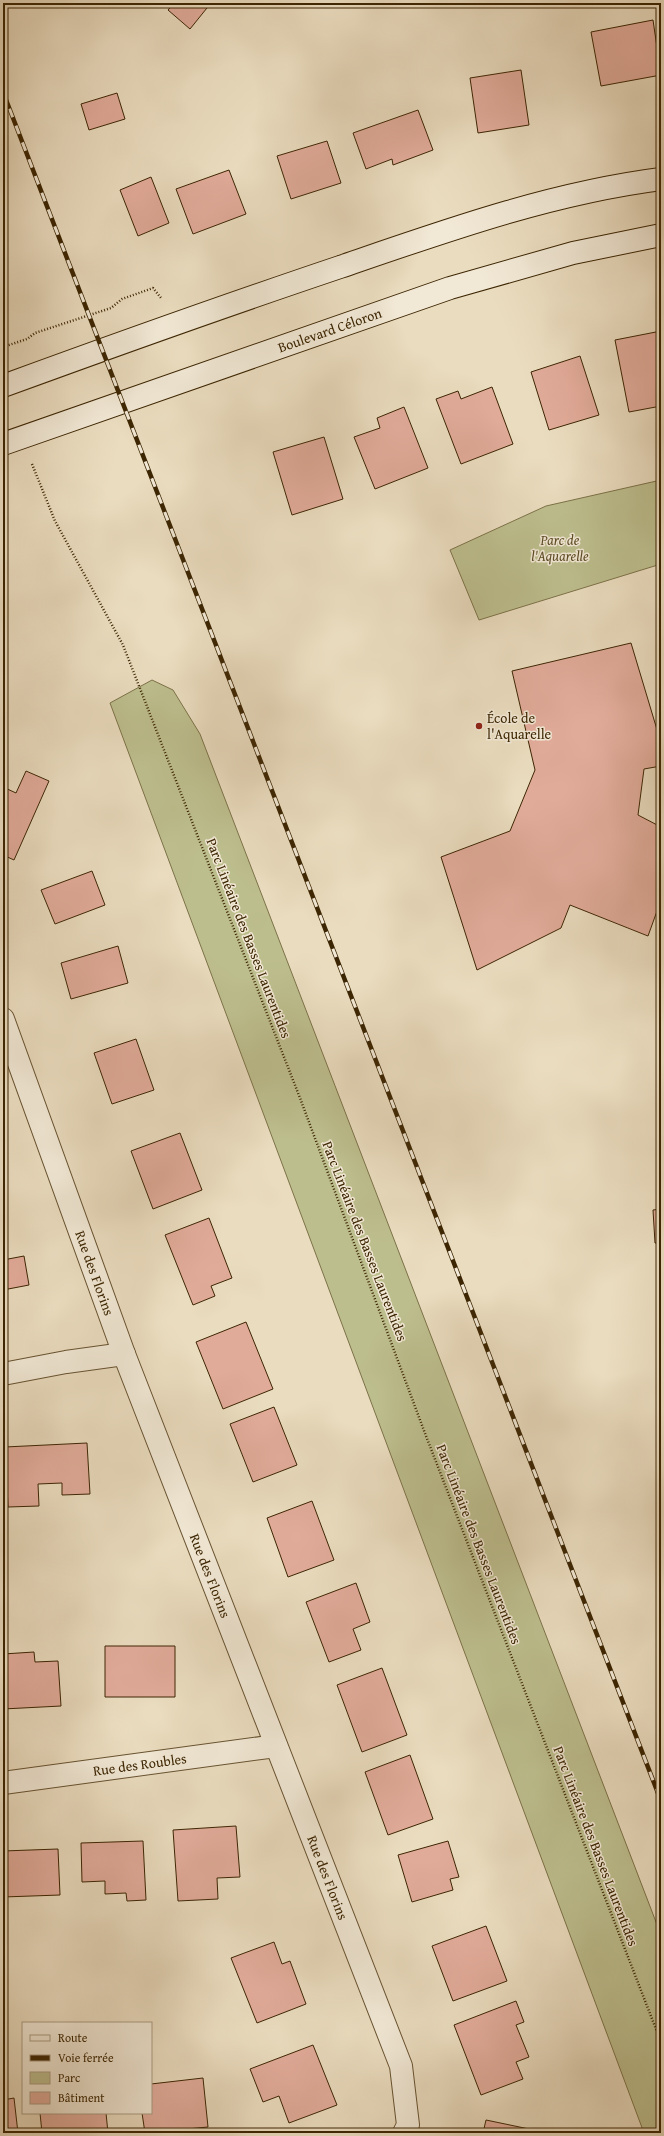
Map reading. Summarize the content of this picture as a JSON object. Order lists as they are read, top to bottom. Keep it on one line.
{"streets":{"street":["Boulevard Céloron","Rue des Florins","Rue des Roubles"],"path":["Parc Linéaire des Basses Laurentides"]},"crossings":[["Rue des Florins","Rue des Roubles"]],"parks":["Parc de l'Aquarelle"],"places":["École de l'Aquarelle"],"legend":["Route","Voie ferrée","Parc","Bâtiment"]}
